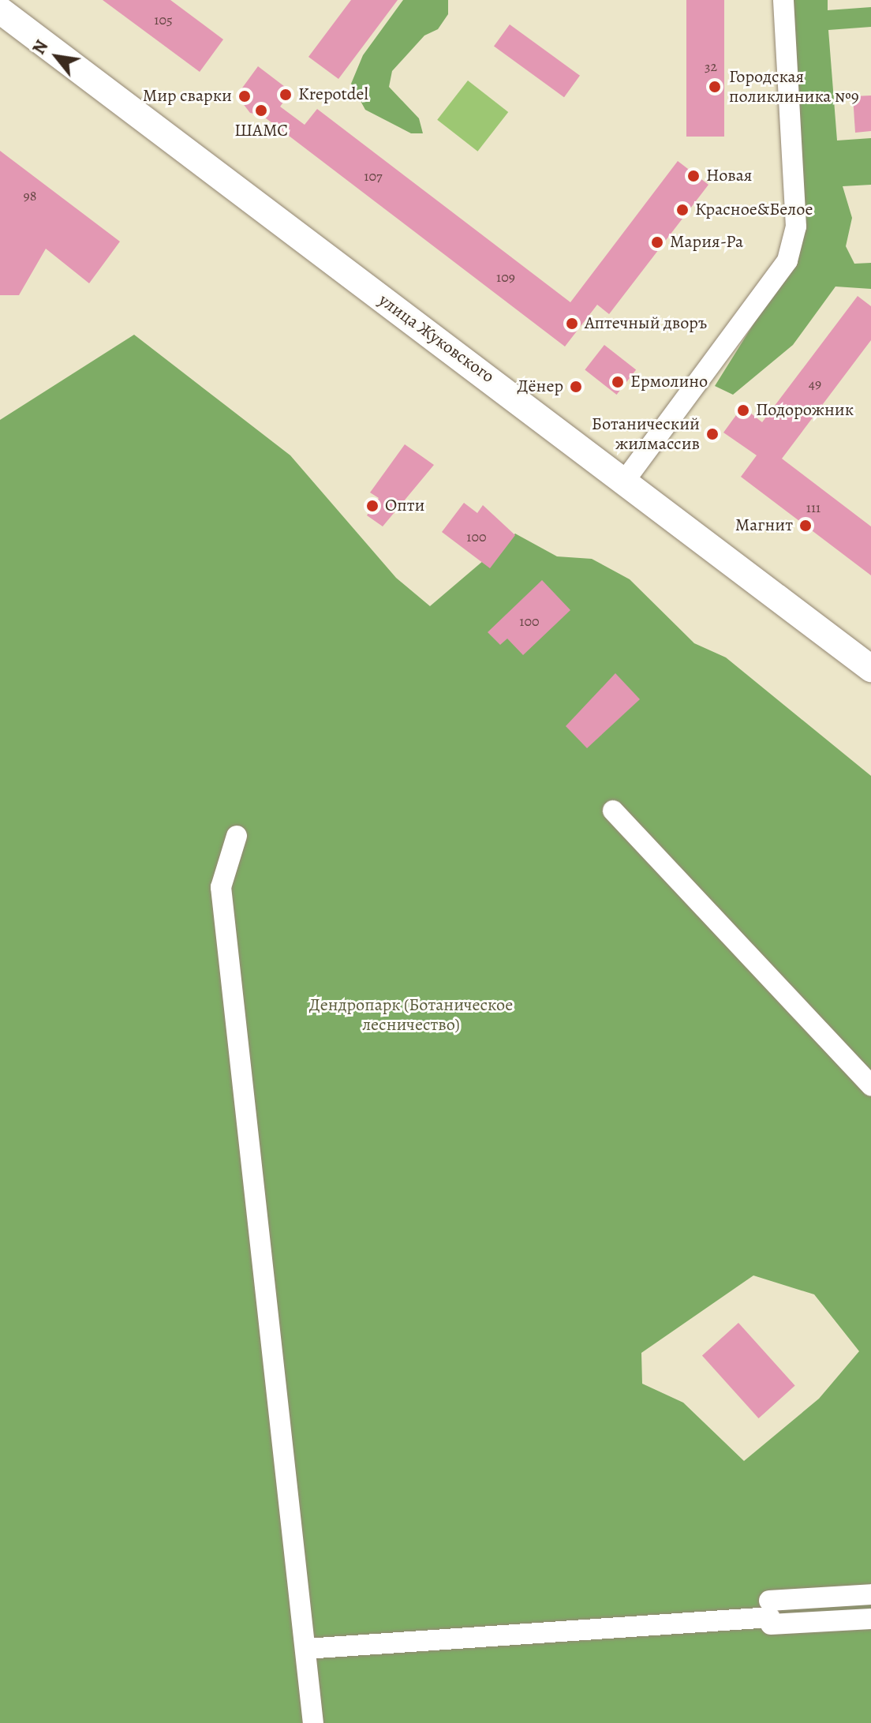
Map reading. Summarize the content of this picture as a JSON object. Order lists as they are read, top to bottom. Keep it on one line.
{"streets":{"main road":["улица Жуковского"]},"parks":["Дендропарк (Ботаническое лесничество)"],"places":["Городская поликлиника №9","Krepotdel","Мир сварки","ШАМС","Новая","Красное&Белое","Мария-Ра","Аптечный дворъ","Ермолино","Дёнер","Подорожник","Ботанический жилмассив","Опти","Магнит"],"house_numbers":["105","32","107","98","109","49","111","100","100"],"north":"top left"}
